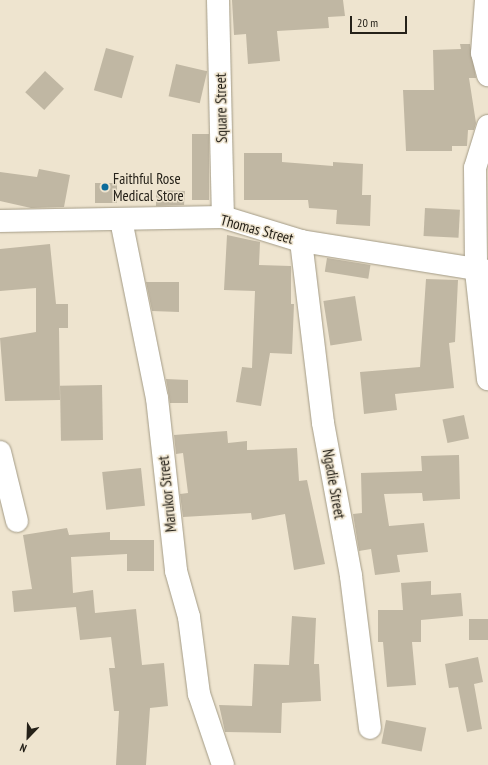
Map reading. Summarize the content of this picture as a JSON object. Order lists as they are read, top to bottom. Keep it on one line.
{"streets":{"street":["Square Street","Thomas Street","Ngadie Street","Marukor Street"]},"crossings":[["Square Street","Thomas Street"],["Thomas Street","Ngadie Street"],["Thomas Street","Marukor Street"]],"places":["Faithful Rose Medical Store"],"scale_bar":"20 m","north":"bottom left"}
